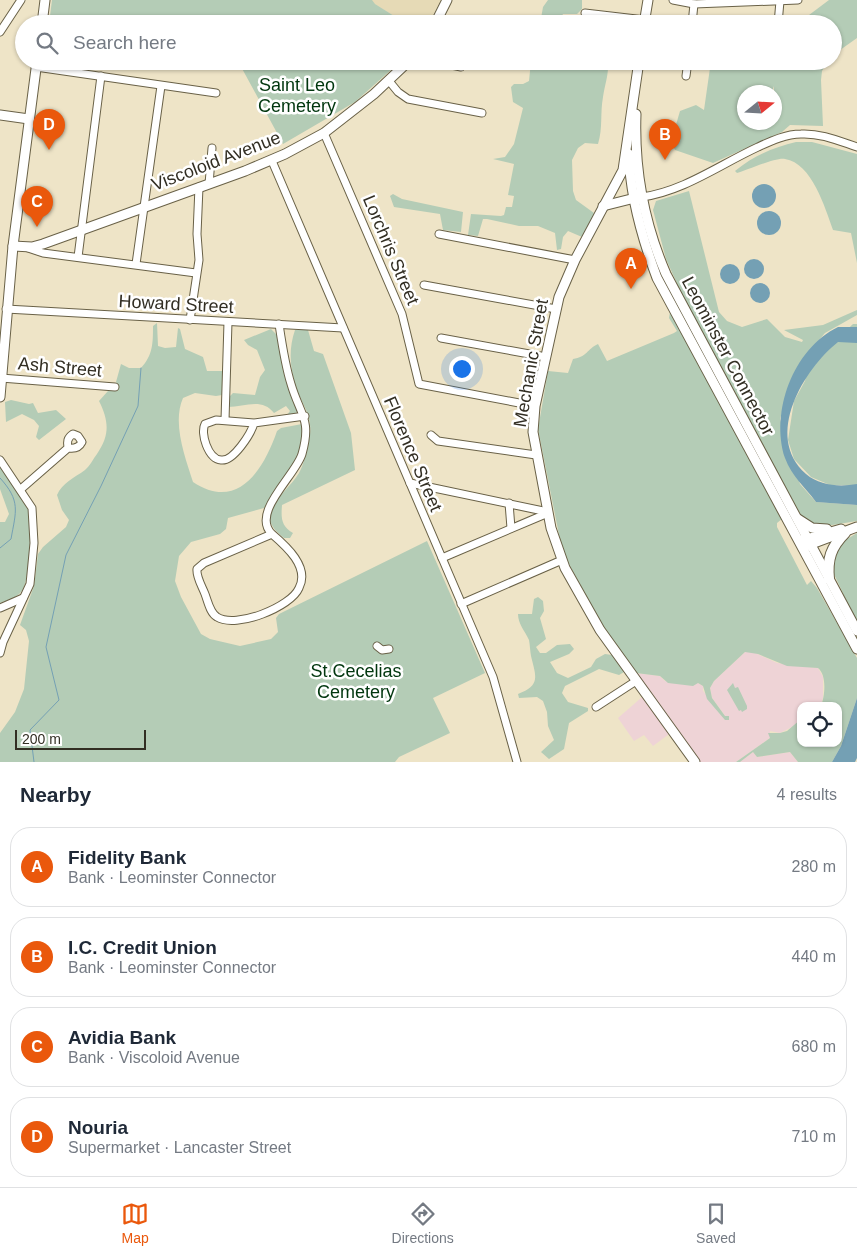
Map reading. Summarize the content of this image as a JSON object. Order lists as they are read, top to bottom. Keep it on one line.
{"streets":{"main road":["Viscoloid Avenue","Leominster Connector","Mechanic Street"],"street":["Lorchris Street","Howard Street","Ash Street","Florence Street"]},"crossings":[["Viscoloid Avenue","Lorchris Street"],["Viscoloid Avenue","Florence Street"],["Lorchris Street","Mechanic Street"],["Howard Street","Florence Street"],["Leominster Connector","Mechanic Street"]],"parks":["Saint Leo Cemetery","St.Cecelias Cemetery"],"scale_bar":"200 m","north":"right","page":{"search":"Search here","pins":["D","B","C","A"],"scale":"200 m","heading":["Nearby","4 results"],"list":[{"mark":"A","name":"Fidelity Bank","note":"Bank · Leominster Connector","value":"280 m"},{"mark":"B","name":"I.C. Credit Union","note":"Bank · Leominster Connector","value":"440 m"},{"mark":"C","name":"Avidia Bank","note":"Bank · Viscoloid Avenue","value":"680 m"},{"mark":"D","name":"Nouria","note":"Supermarket · Lancaster Street","value":"710 m"}],"nav":["Map","Directions","Saved"]}}
